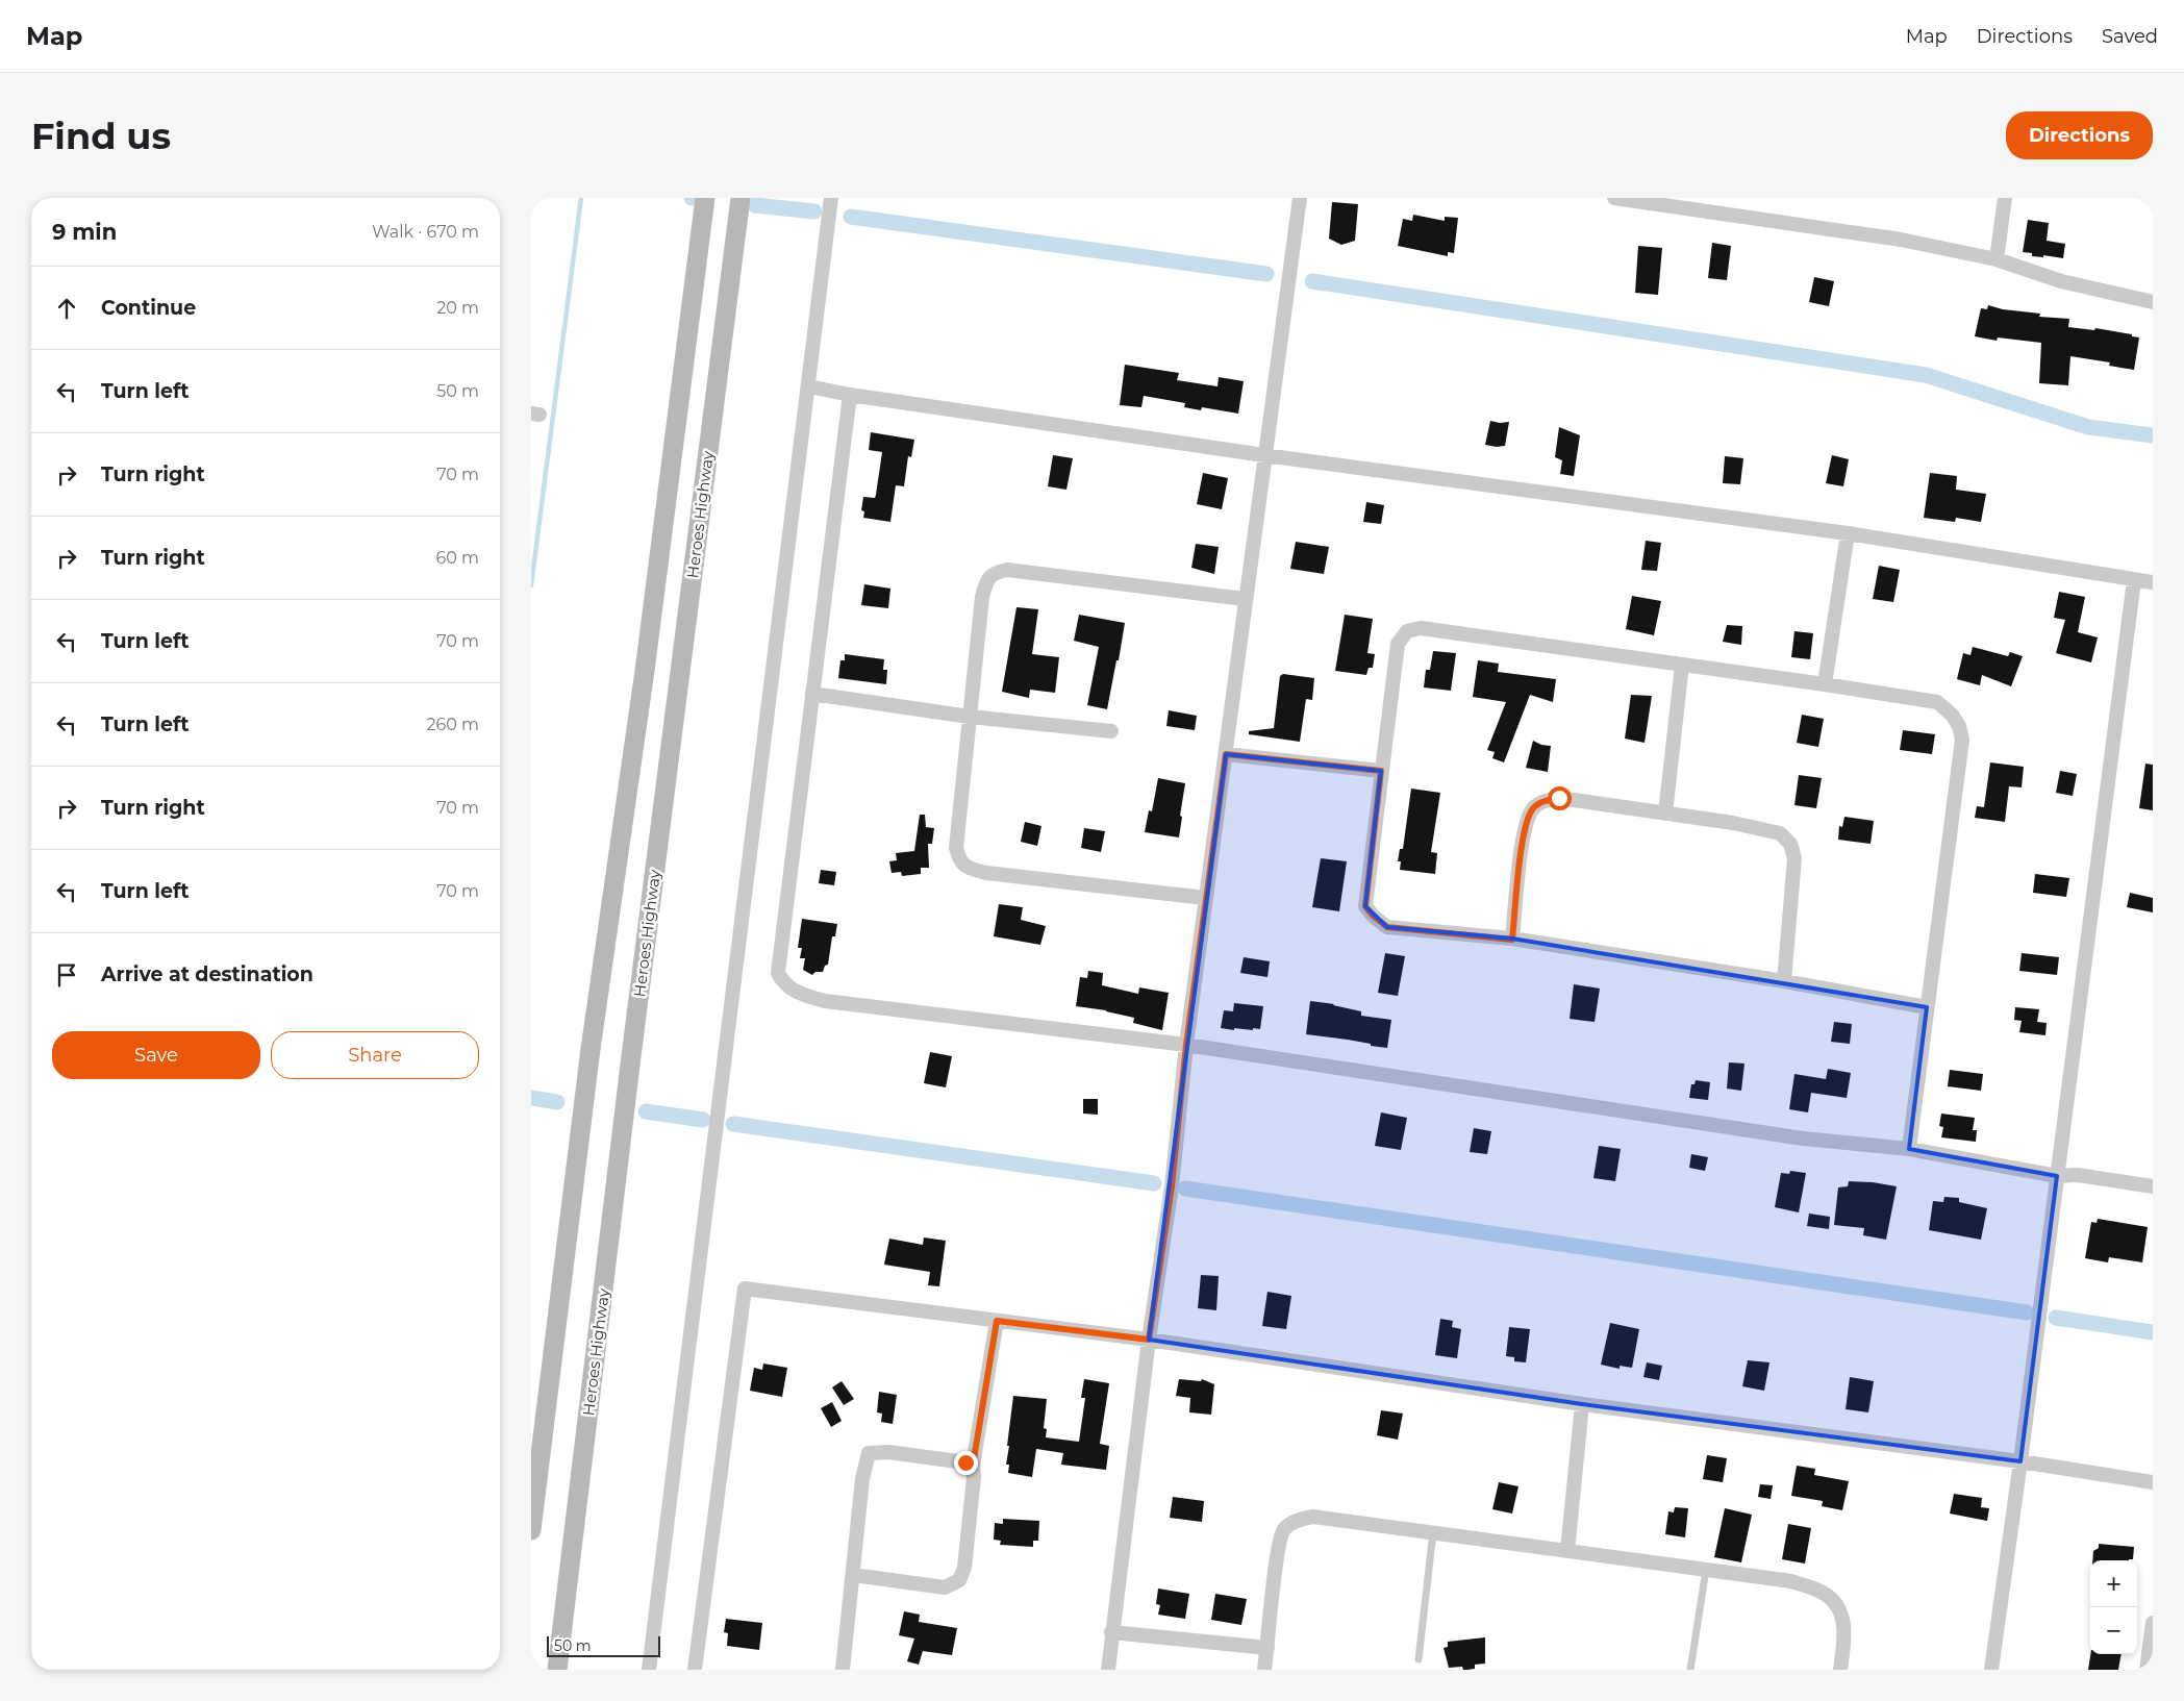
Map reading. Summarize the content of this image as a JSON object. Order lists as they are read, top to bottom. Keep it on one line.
{"streets":{"main road":["Heroes Highway"]},"scale_bar":"50 m","page":{"header":"Map","nav":["Map","Directions","Saved"],"buttons":["Directions",["Save","Share"]],"title":"Find us","heading":["9 min","Walk · 670 m"],"list":[["Continue","20 m"],["Turn left","50 m"],["Turn right","70 m"],["Turn right","60 m"],["Turn left","70 m"],["Turn left","260 m"],["Turn right","70 m"],["Turn left","70 m"],"Arrive at destination"],"map_buttons":["+","−"],"scale":"50 m"}}
